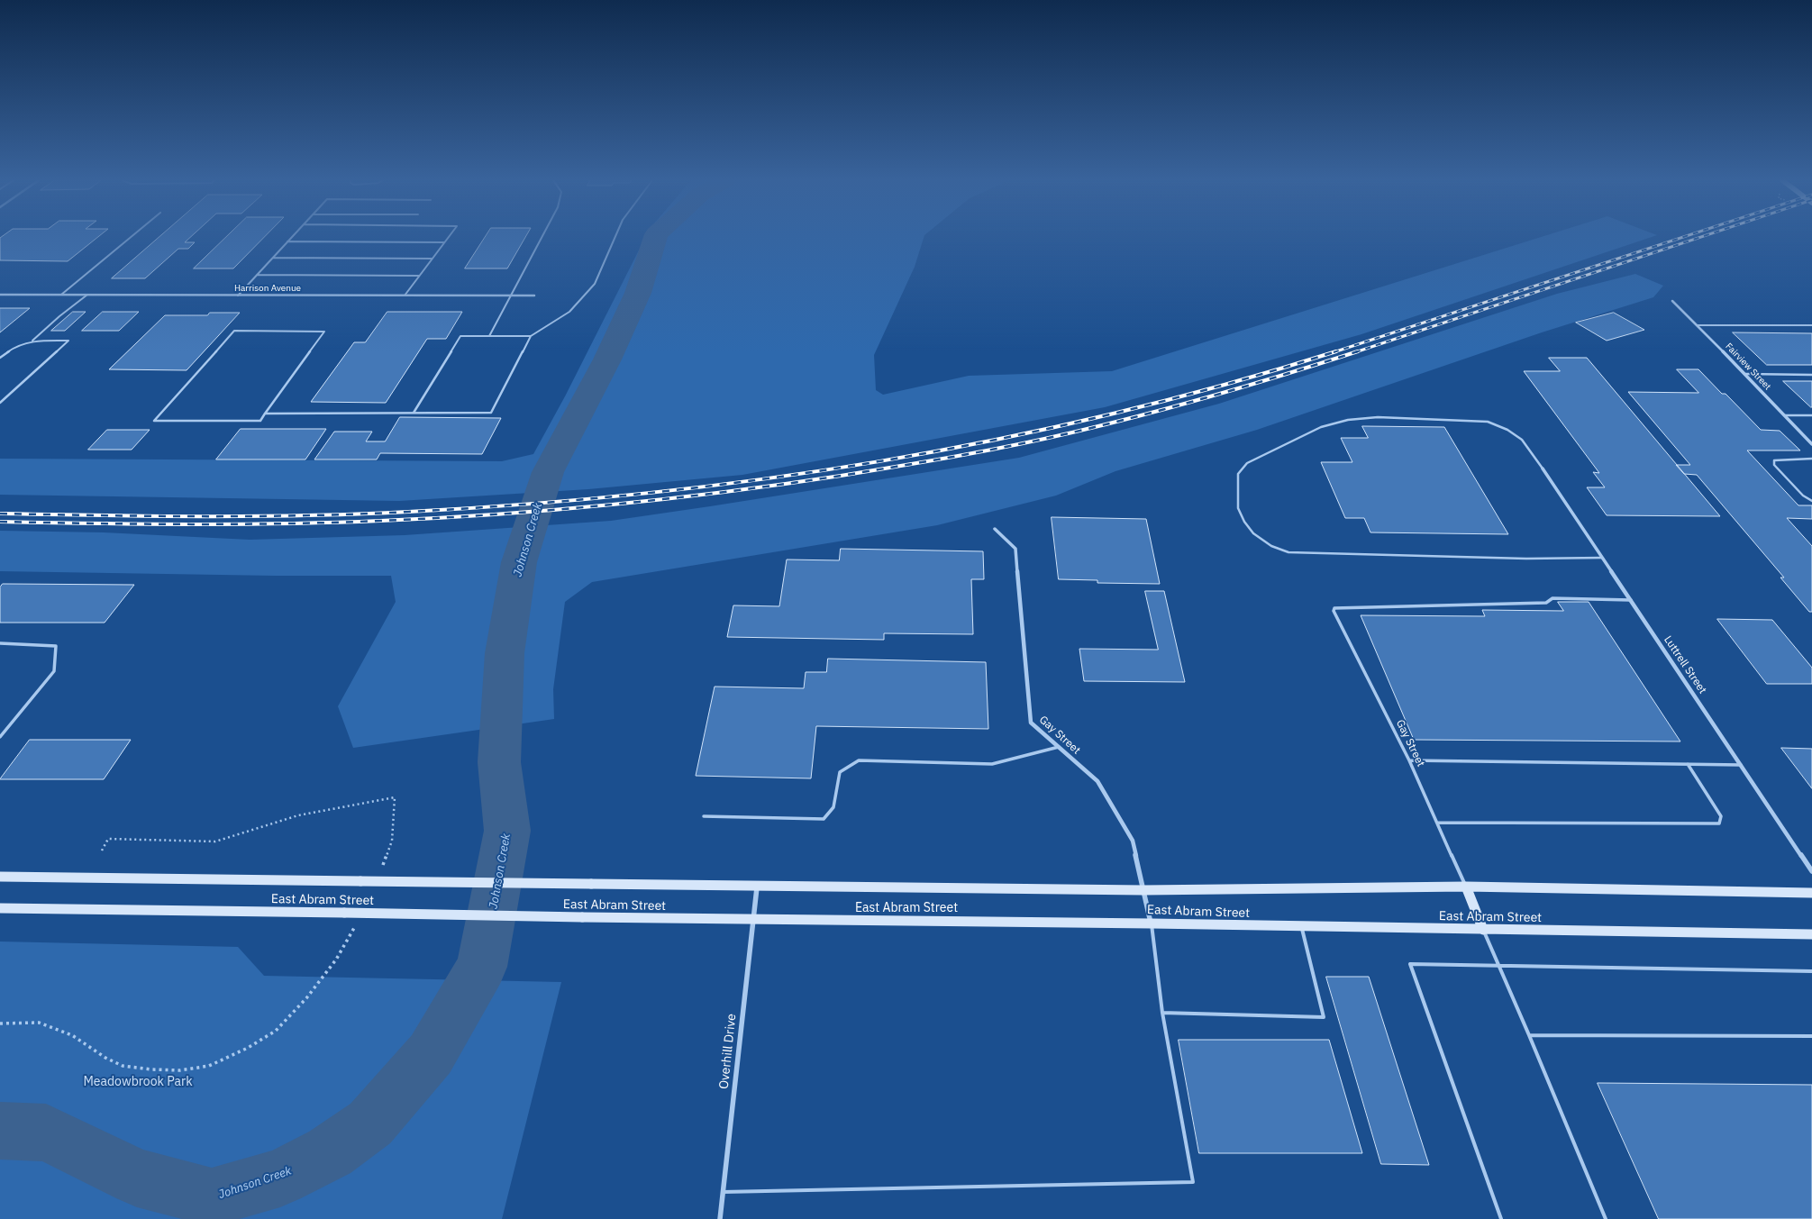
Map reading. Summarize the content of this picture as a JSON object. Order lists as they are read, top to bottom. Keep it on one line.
{"streets":{"main road":["East Abram Street"],"street":["Harrison Avenue","Fairview Street","Luttrell Street","Gay Street","Overhill Drive"]},"crossings":[["Luttrell Street","Gay Street"],["Gay Street","East Abram Street"],["East Abram Street","Overhill Drive"]],"water":["Johnson Creek"],"parks":["Meadowbrook Park"]}
